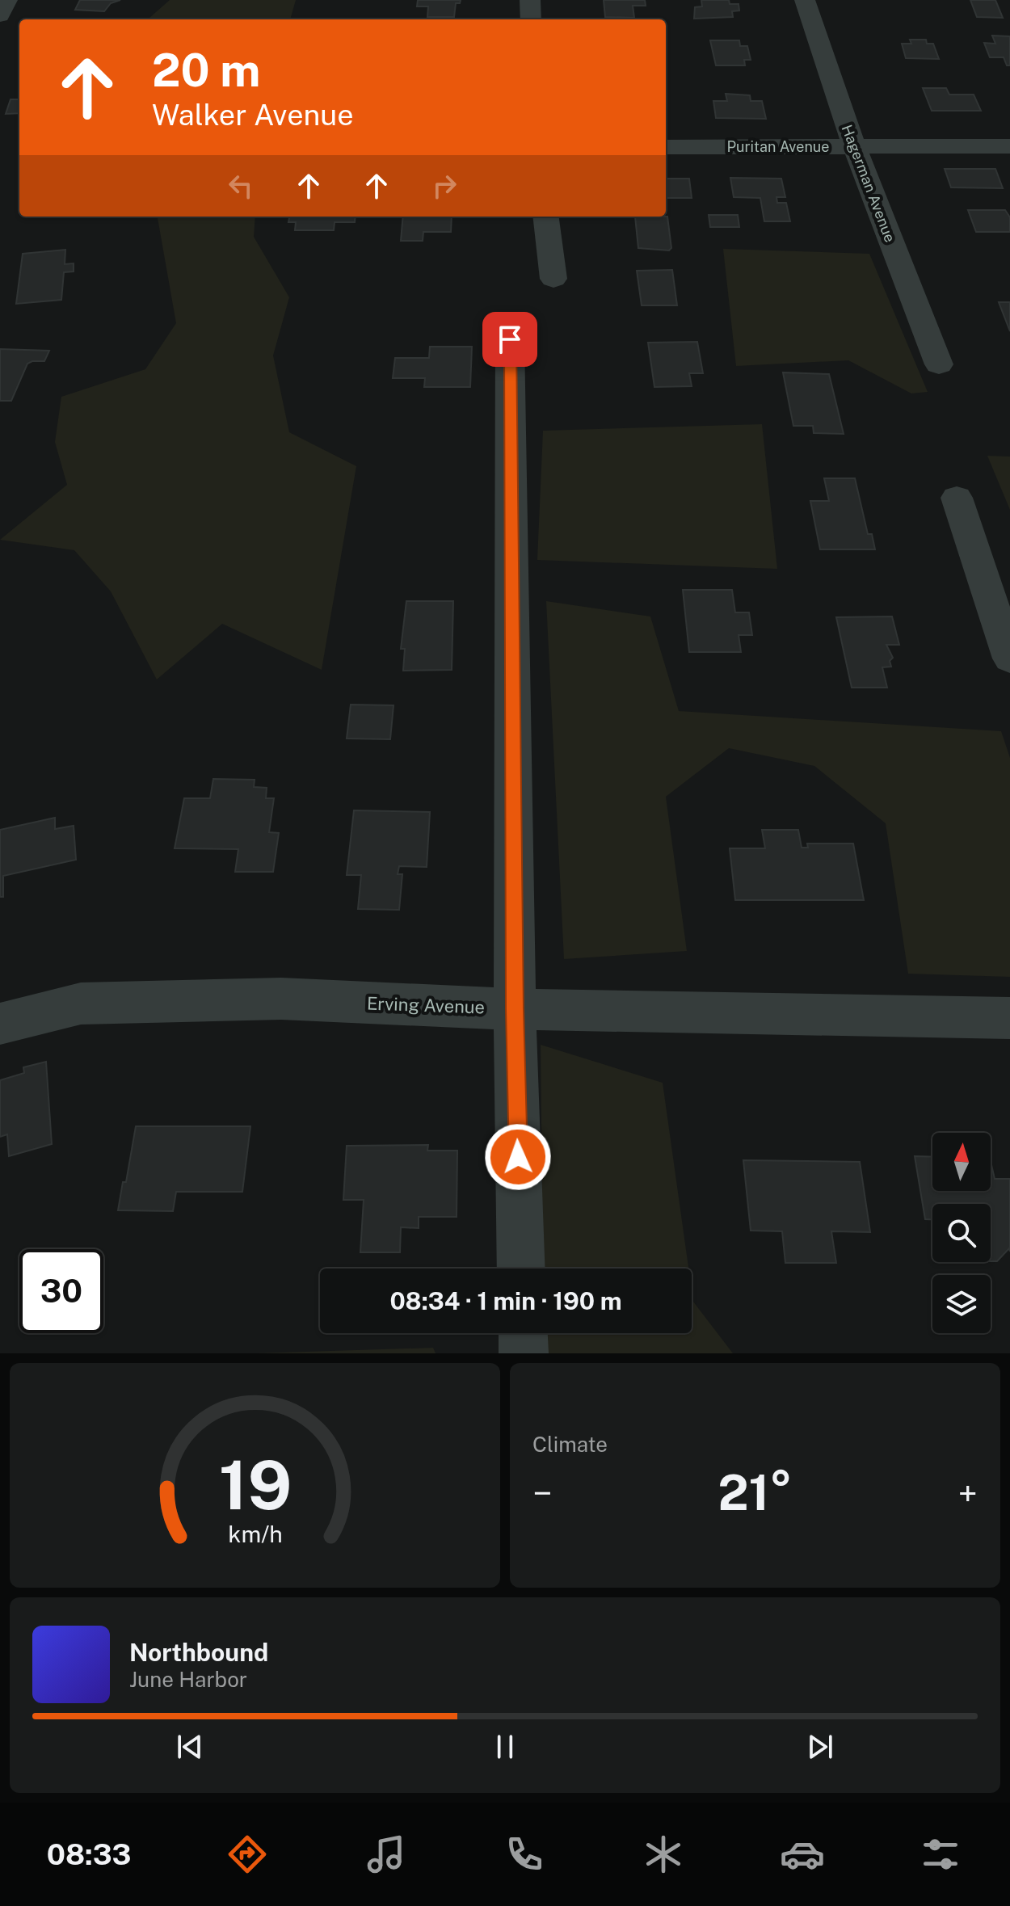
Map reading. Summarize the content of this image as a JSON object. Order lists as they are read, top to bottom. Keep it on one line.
{"streets":{"street":["Puritan Avenue","Hagerman Avenue","Erving Avenue"]},"crossings":[["Puritan Avenue","Hagerman Avenue"]],"north":"top","page":{"turn":["20 m","Walker Avenue"],"limit":"30","trip":"08:34 · 1 min · 190 m","tile":"Climate","heat":["−","21°","+"],"song":["Northbound","June Harbor"],"tabs":"08:33","gauge":["19","km/h"]}}
